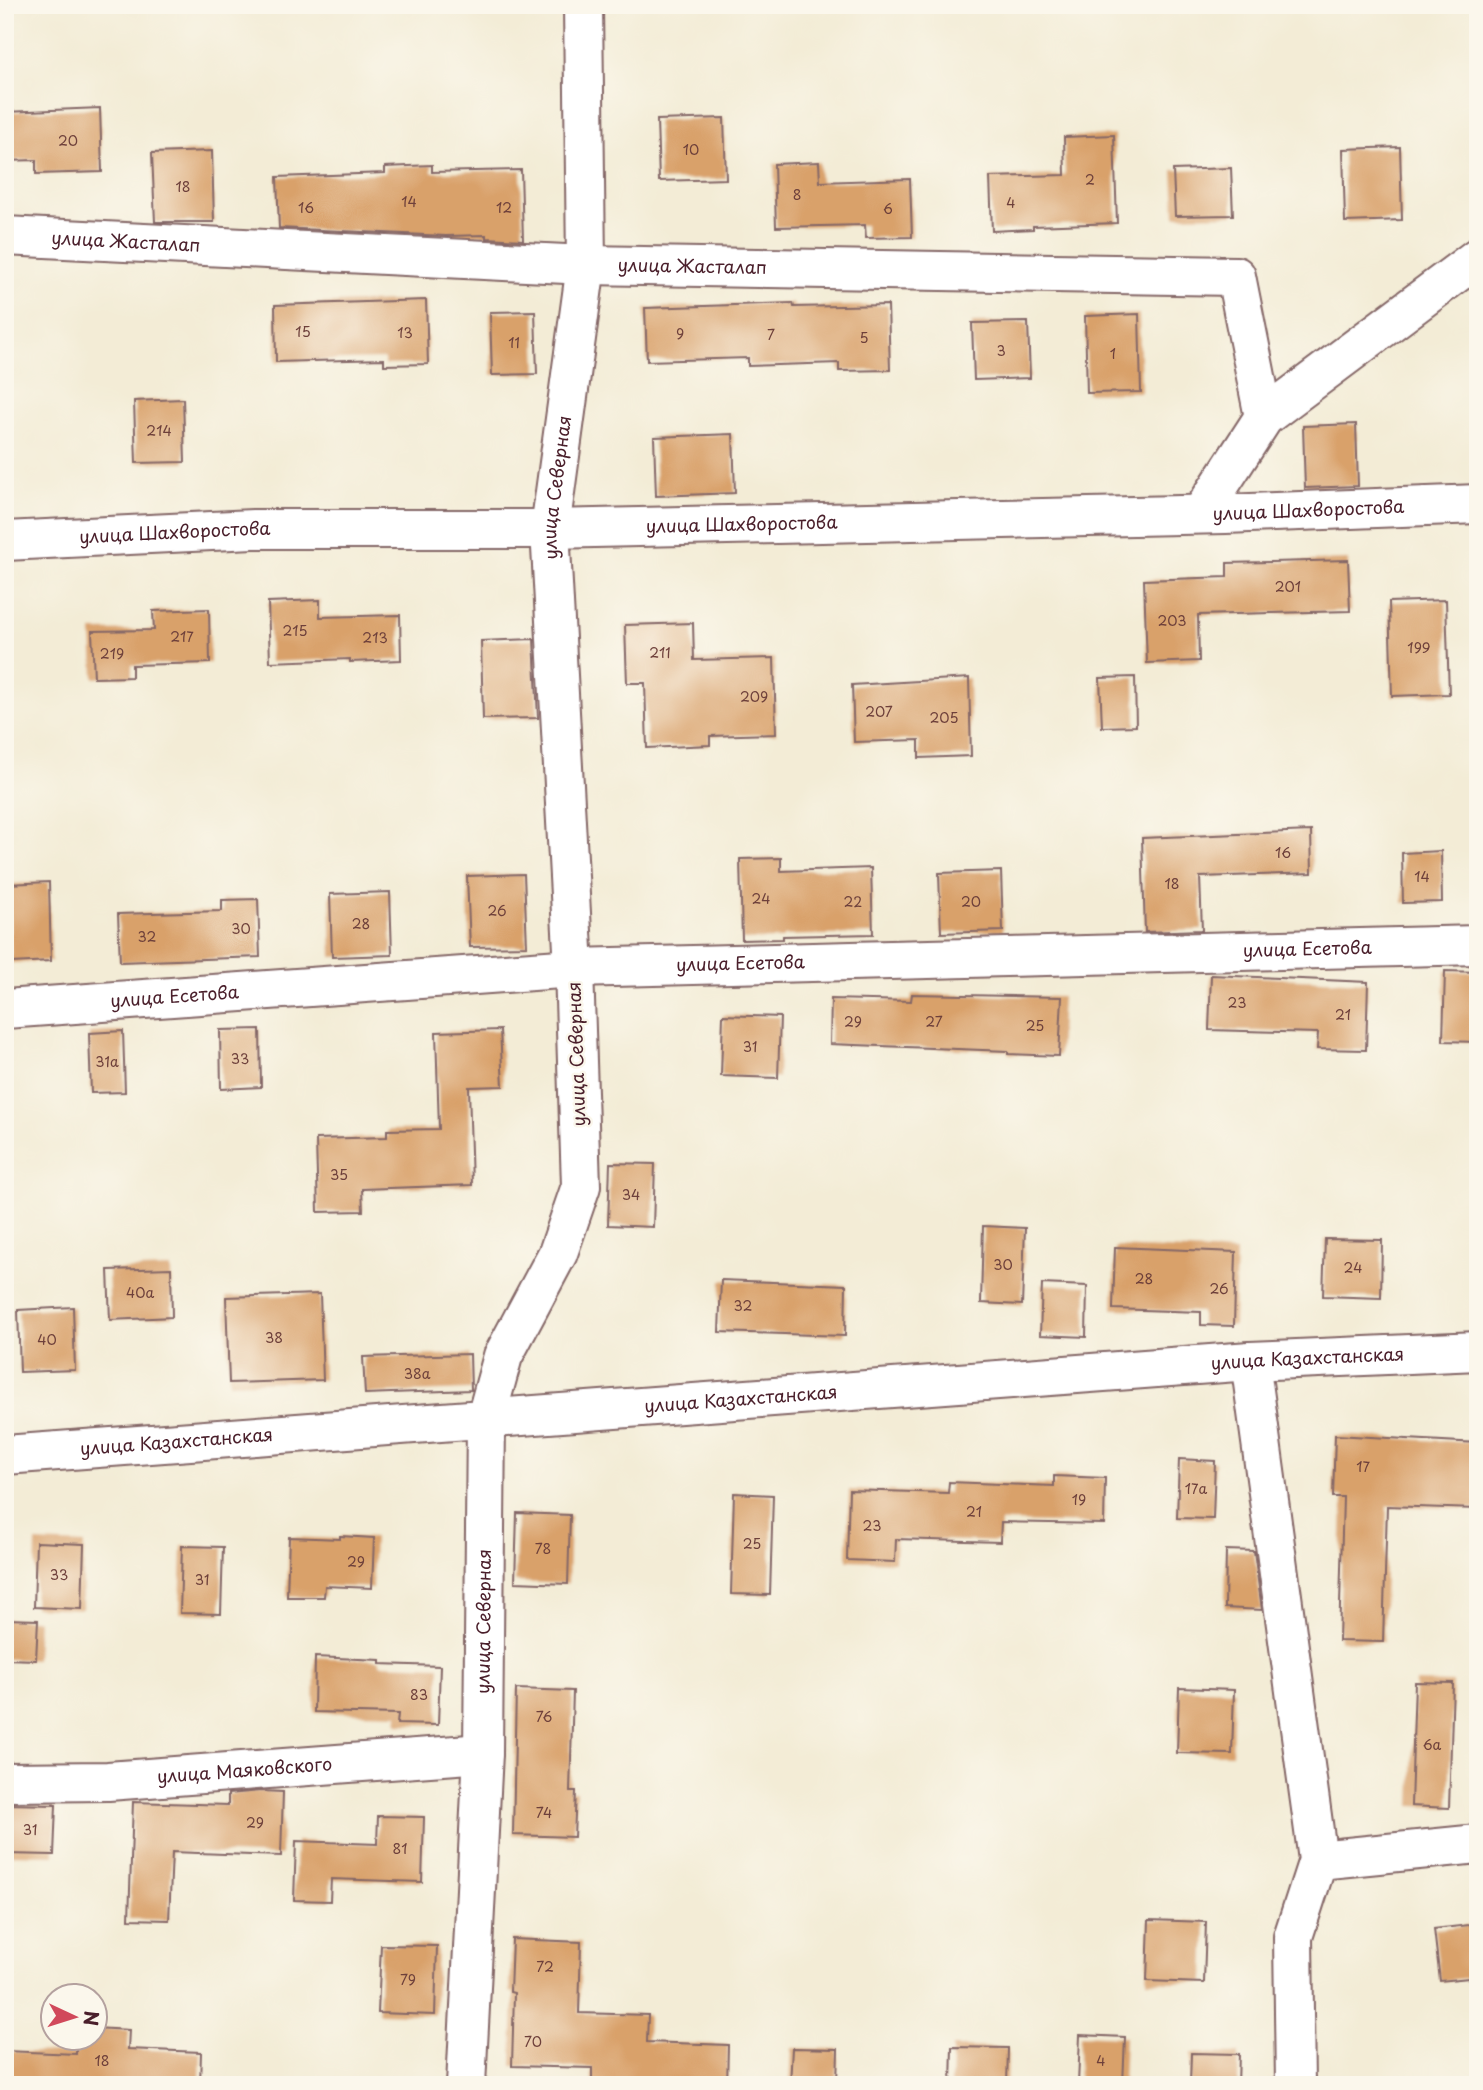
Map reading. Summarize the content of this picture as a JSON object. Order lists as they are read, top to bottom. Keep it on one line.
{"streets":{"street":["улица Жасталап","улица Северная","улица Шахворостова","улица Есетова","улица Казахстанская","улица Маяковского"]},"crossings":[["улица Жасталап","улица Северная"],["улица Северная","улица Шахворостова"],["улица Северная","улица Есетова"],["улица Северная","улица Казахстанская"],["улица Северная","улица Маяковского"]],"house_numbers":["20","10","2","18","8","14","4","16","12","6","15","13","9","7","5","11","3","1","214","201","203","215","217","213","199","211","219","209","207","205","16","14","18","24","22","20","26","28","30","32","23","21","29","27","25","31","33","31а","35","34","30","24","28","26","40а","32","38","40","38а","17","17а","19","21","23","25","78","29","33","31","83","76","6а","74","29","31","81","72","79","70","18","4"],"north":"right"}
